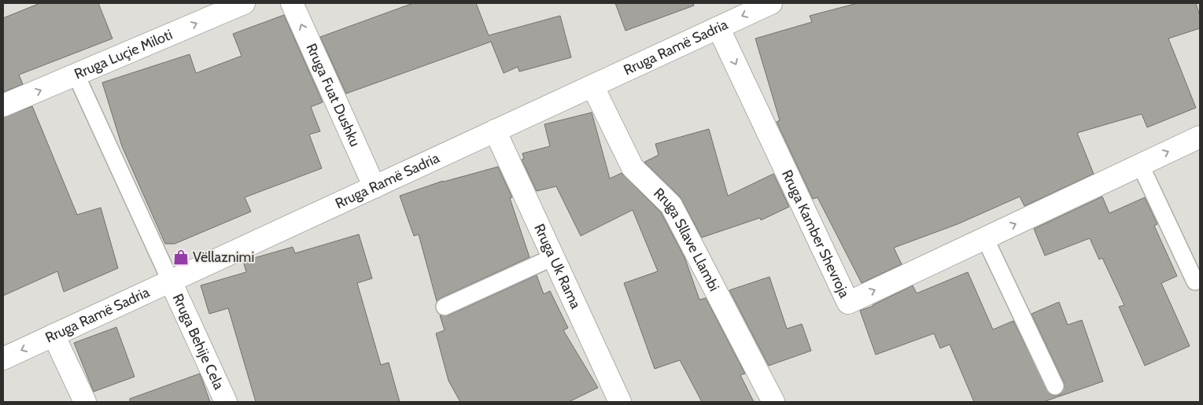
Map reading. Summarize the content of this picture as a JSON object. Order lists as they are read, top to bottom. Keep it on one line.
{"streets":{"street":["Rruga Ramë Sadria","Rruga Luçie Miloti","Rruga Fuat Dushku","Rruga Kamber Shevroja","Rruga Sllave Llambi","Rruga Uk Rama","Rruga Behije Cela"]},"crossings":[["Rruga Ramë Sadria","Rruga Fuat Dushku"],["Rruga Ramë Sadria","Rruga Kamber Shevroja"],["Rruga Ramë Sadria","Rruga Sllave Llambi"],["Rruga Ramë Sadria","Rruga Uk Rama"],["Rruga Ramë Sadria","Rruga Behije Cela"]],"one_way":["Rruga Luçie Miloti","Rruga Fuat Dushku"],"places":{"shop":["Vëllaznimi"]}}
